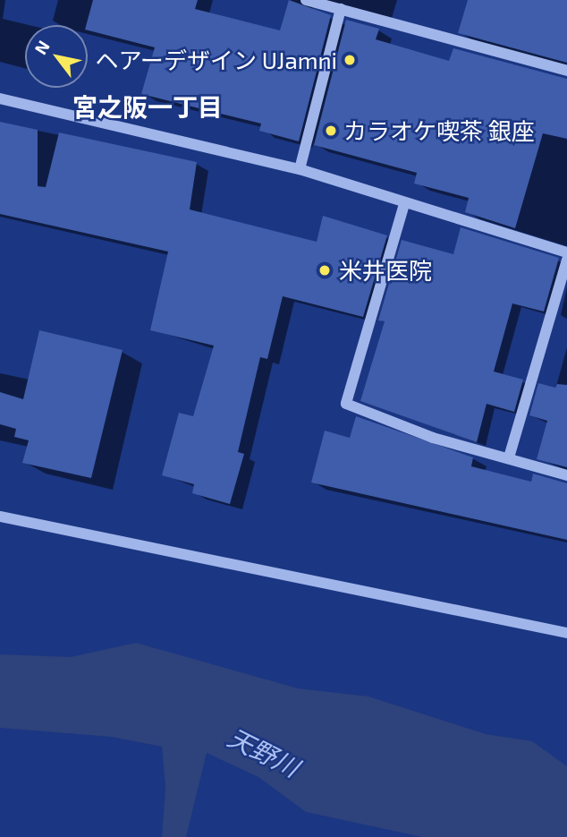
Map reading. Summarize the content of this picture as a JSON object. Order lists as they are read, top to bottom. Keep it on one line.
{"districts":["宮之阪一丁目"],"water":["天野川"],"places":["ヘアーデザイン UJamni","カラオケ喫茶 銀座","米井医院"],"north":"top left"}
